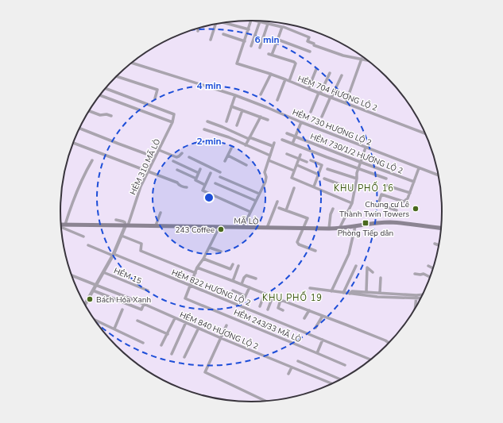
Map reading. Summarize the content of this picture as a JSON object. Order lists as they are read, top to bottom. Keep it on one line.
{"streets":{"main road":["MÃ LÒ"],"street":["HẺM 704 HƯƠNG LỘ 2","HẺM 730 HƯƠNG LỘ 2","HẺM 730/1/2 HƯƠNG LỘ 2","HẺM 310 MÃ LÒ","HẺM 15","HẺM 822 HƯƠNG LỘ 2","HẺM 243/33 MÃ LÒ","HẺM 840 HƯƠNG LỘ 2"]},"crossings":[["HẺM 310 MÃ LÒ","MÃ LÒ"],["HẺM 822 HƯƠNG LỘ 2","HẺM 243/33 MÃ LÒ"]],"districts":["KHU PHỐ 16","KHU PHỐ 19"],"places":{"other":["Chung cư Lê Thành Twin Towers","243 Coffee","Bách Hóa Xanh"],"transit":["Phòng Tiếp dân"]},"rings":["6 min","4 min","2 min"]}
